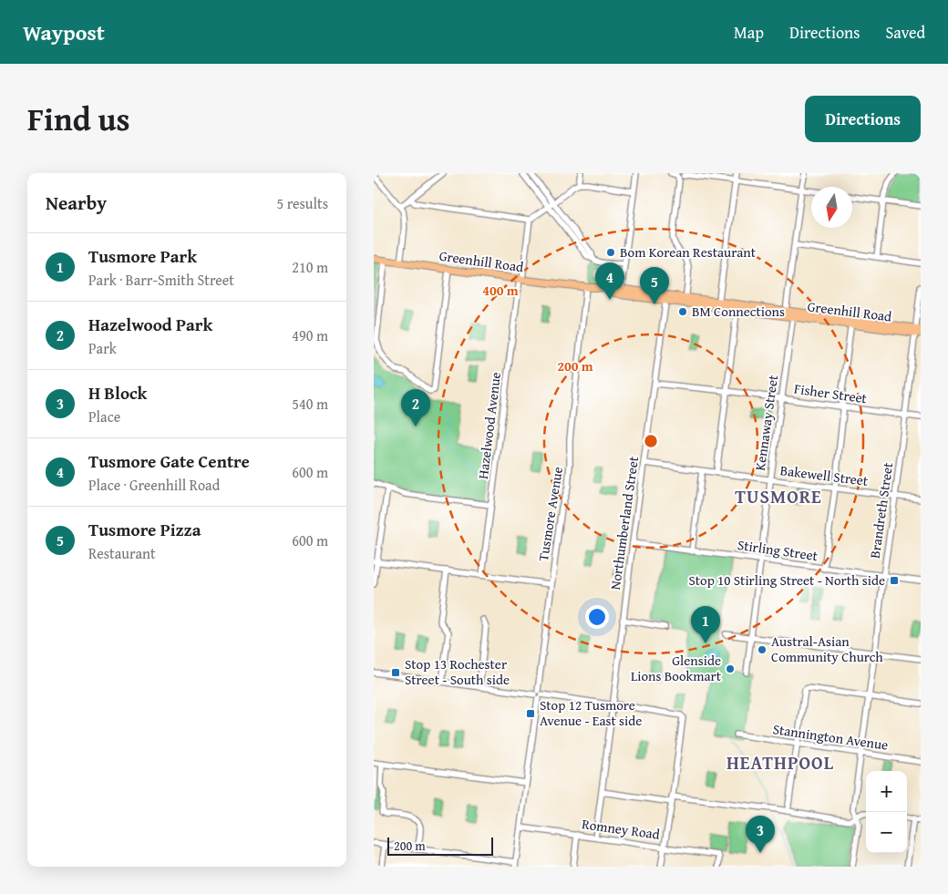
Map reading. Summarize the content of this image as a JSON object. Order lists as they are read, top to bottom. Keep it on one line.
{"streets":{"main road":["Greenhill Road"],"street":["Fisher Street","Kennaway Street","Hazelwood Avenue","Bakewell Street","Brandreth Street","Tusmore Avenue","Northumberland Street","Stirling Street","Stannington Avenue","Romney Road"]},"crossings":[["Greenhill Road","Kennaway Street"],["Greenhill Road","Hazelwood Avenue"],["Greenhill Road","Brandreth Street"],["Greenhill Road","Tusmore Avenue"],["Greenhill Road","Northumberland Street"],["Fisher Street","Kennaway Street"],["Fisher Street","Brandreth Street"],["Fisher Street","Northumberland Street"],["Kennaway Street","Bakewell Street"],["Kennaway Street","Stirling Street"],["Bakewell Street","Brandreth Street"],["Bakewell Street","Northumberland Street"],["Brandreth Street","Stirling Street"],["Brandreth Street","Stannington Avenue"],["Tusmore Avenue","Romney Road"],["Northumberland Street","Stirling Street"],["Northumberland Street","Romney Road"]],"districts":["TUSMORE","HEATHPOOL"],"places":{"other":["Bom Korean Restaurant","BM Connections","Austral-Asian Community Church","Glenside Lions Bookmart"],"transit":["Stop 10 Stirling Street - North side","Stop 13 Rochester Street - South side","Stop 12 Tusmore Avenue - East side"]},"scale_bar":"200 m","north":"bottom","page":{"header":"Waypost","nav":["Map","Directions","Saved"],"title":"Find us","buttons":"Directions","heading":["Nearby","5 results"],"list":[{"mark":"1","name":"Tusmore Park","note":"Park · Barr-Smith Street","value":"210 m"},{"mark":"2","name":"Hazelwood Park","note":"Park","value":"490 m"},{"mark":"3","name":"H Block","note":"Place","value":"540 m"},{"mark":"4","name":"Tusmore Gate Centre","note":"Place · Greenhill Road","value":"600 m"},{"mark":"5","name":"Tusmore Pizza","note":"Restaurant","value":"600 m"}],"pins":["4","5","2","1","3"],"map_buttons":["+","−"],"scale":"200 m"},"rings":["400 m","200 m"]}
